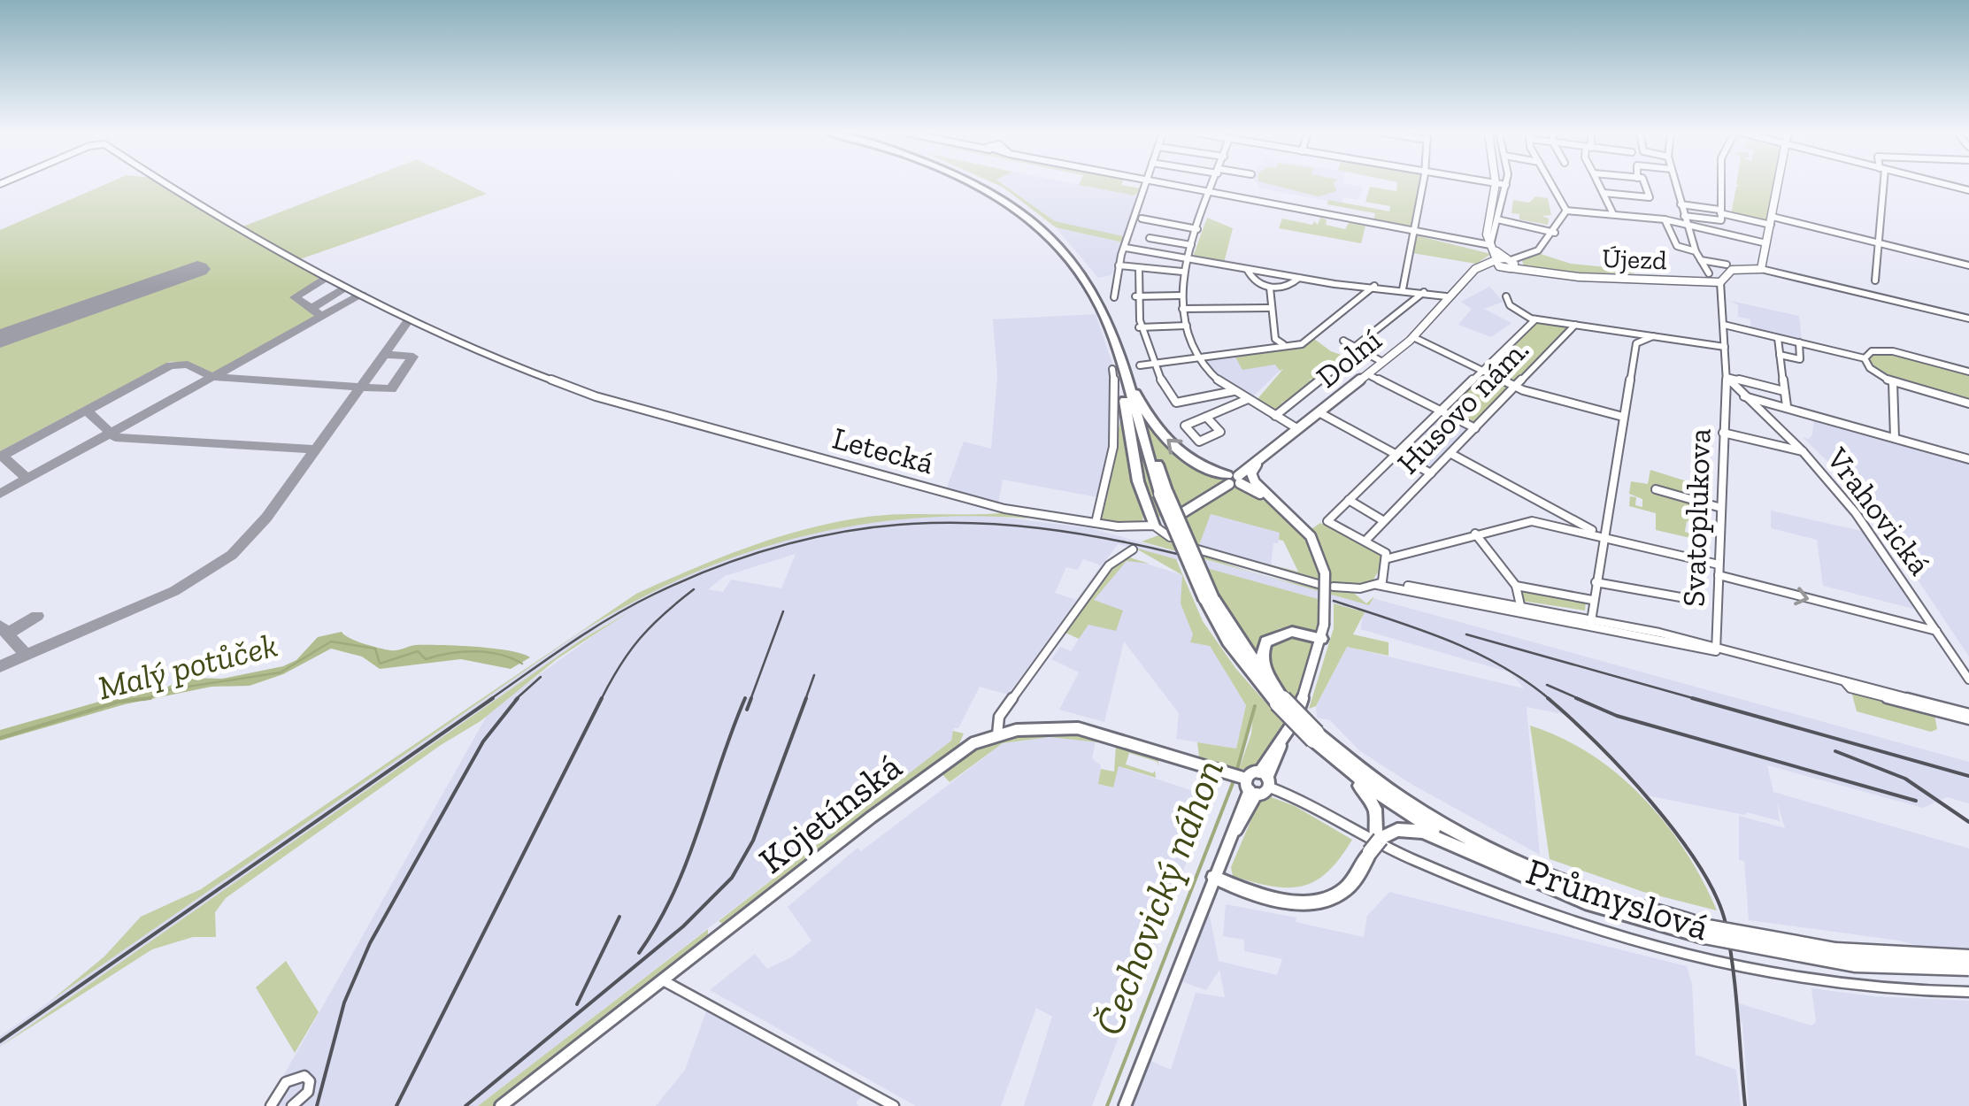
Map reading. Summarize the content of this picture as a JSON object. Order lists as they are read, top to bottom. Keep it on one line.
{"streets":{"main road":["Újezd","Dolní","Kojetínská"],"street":["Husovo nám.","Letecká","Vrahovická","Svatoplukova","Průmyslová"]},"crossings":[["Újezd","Dolní"],["Újezd","Svatoplukova"],["Vrahovická","Svatoplukova"]],"water":["Malý potůček","Čechovický náhon"]}
